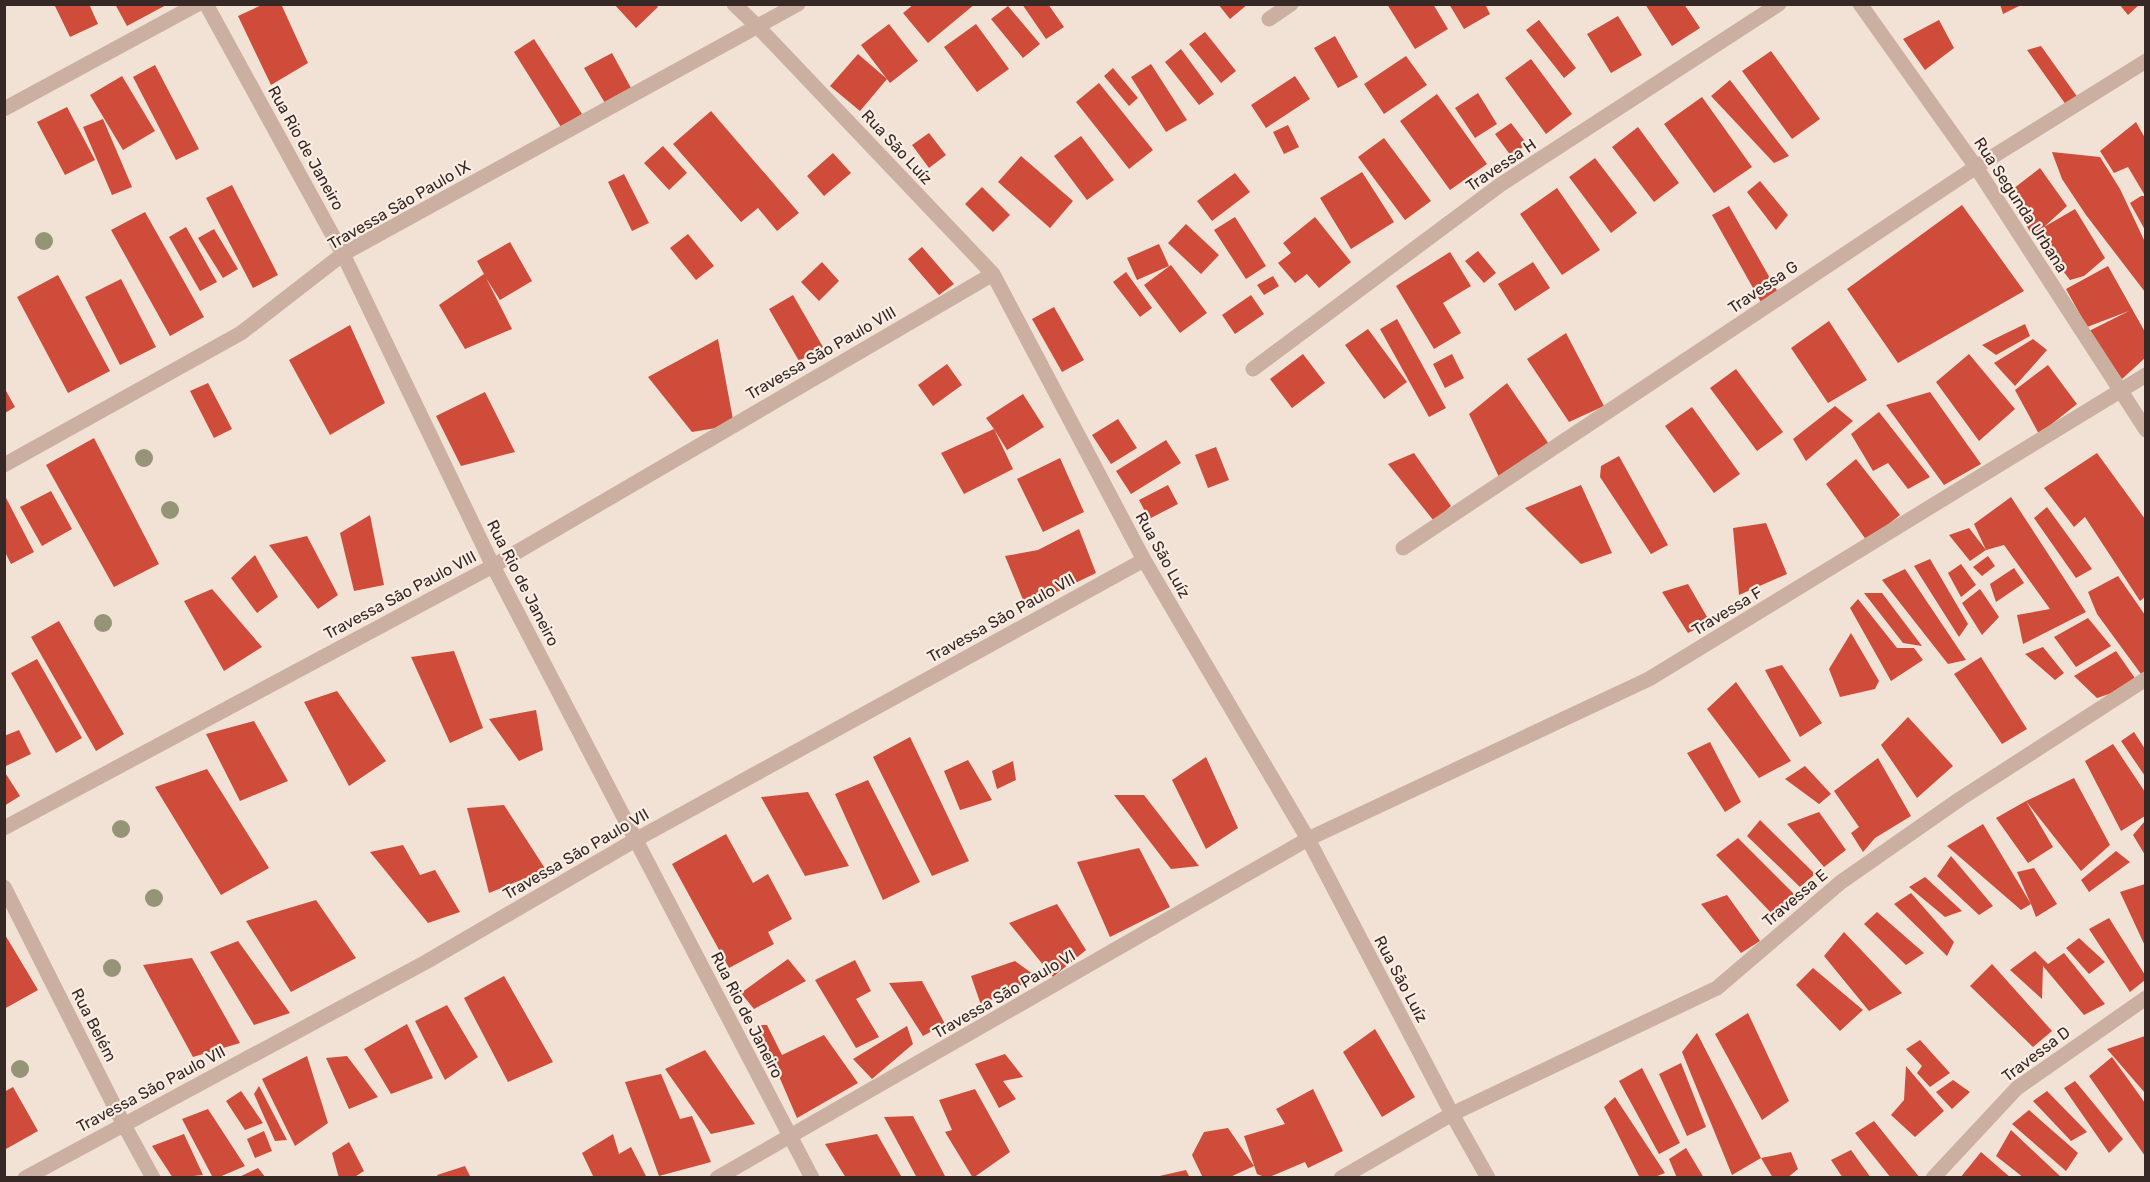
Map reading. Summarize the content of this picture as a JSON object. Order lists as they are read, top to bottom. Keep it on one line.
{"streets":{"street":["Rua São Luíz","Rua Rio de Janeiro","Travessa H","Travessa São Paulo IX","Rua Segunda Urbana","Travessa G","Travessa São Paulo VIII","Travessa F","Travessa São Paulo VII","Travessa E","Travessa São Paulo VI","Rua Belém","Travessa D"]},"crossings":[["Rua São Luíz","Travessa São Paulo IX"],["Rua São Luíz","Travessa São Paulo VIII"],["Rua São Luíz","Travessa F"],["Rua São Luíz","Travessa São Paulo VII"],["Rua São Luíz","Travessa E"],["Rua São Luíz","Travessa São Paulo VI"],["Rua Rio de Janeiro","Travessa São Paulo IX"],["Rua Rio de Janeiro","Travessa São Paulo VIII"],["Rua Rio de Janeiro","Travessa São Paulo VII"],["Rua Rio de Janeiro","Travessa São Paulo VI"],["Rua Segunda Urbana","Travessa G"],["Rua Segunda Urbana","Travessa F"],["Travessa F","Travessa São Paulo VI"],["Travessa São Paulo VII","Rua Belém"]]}
